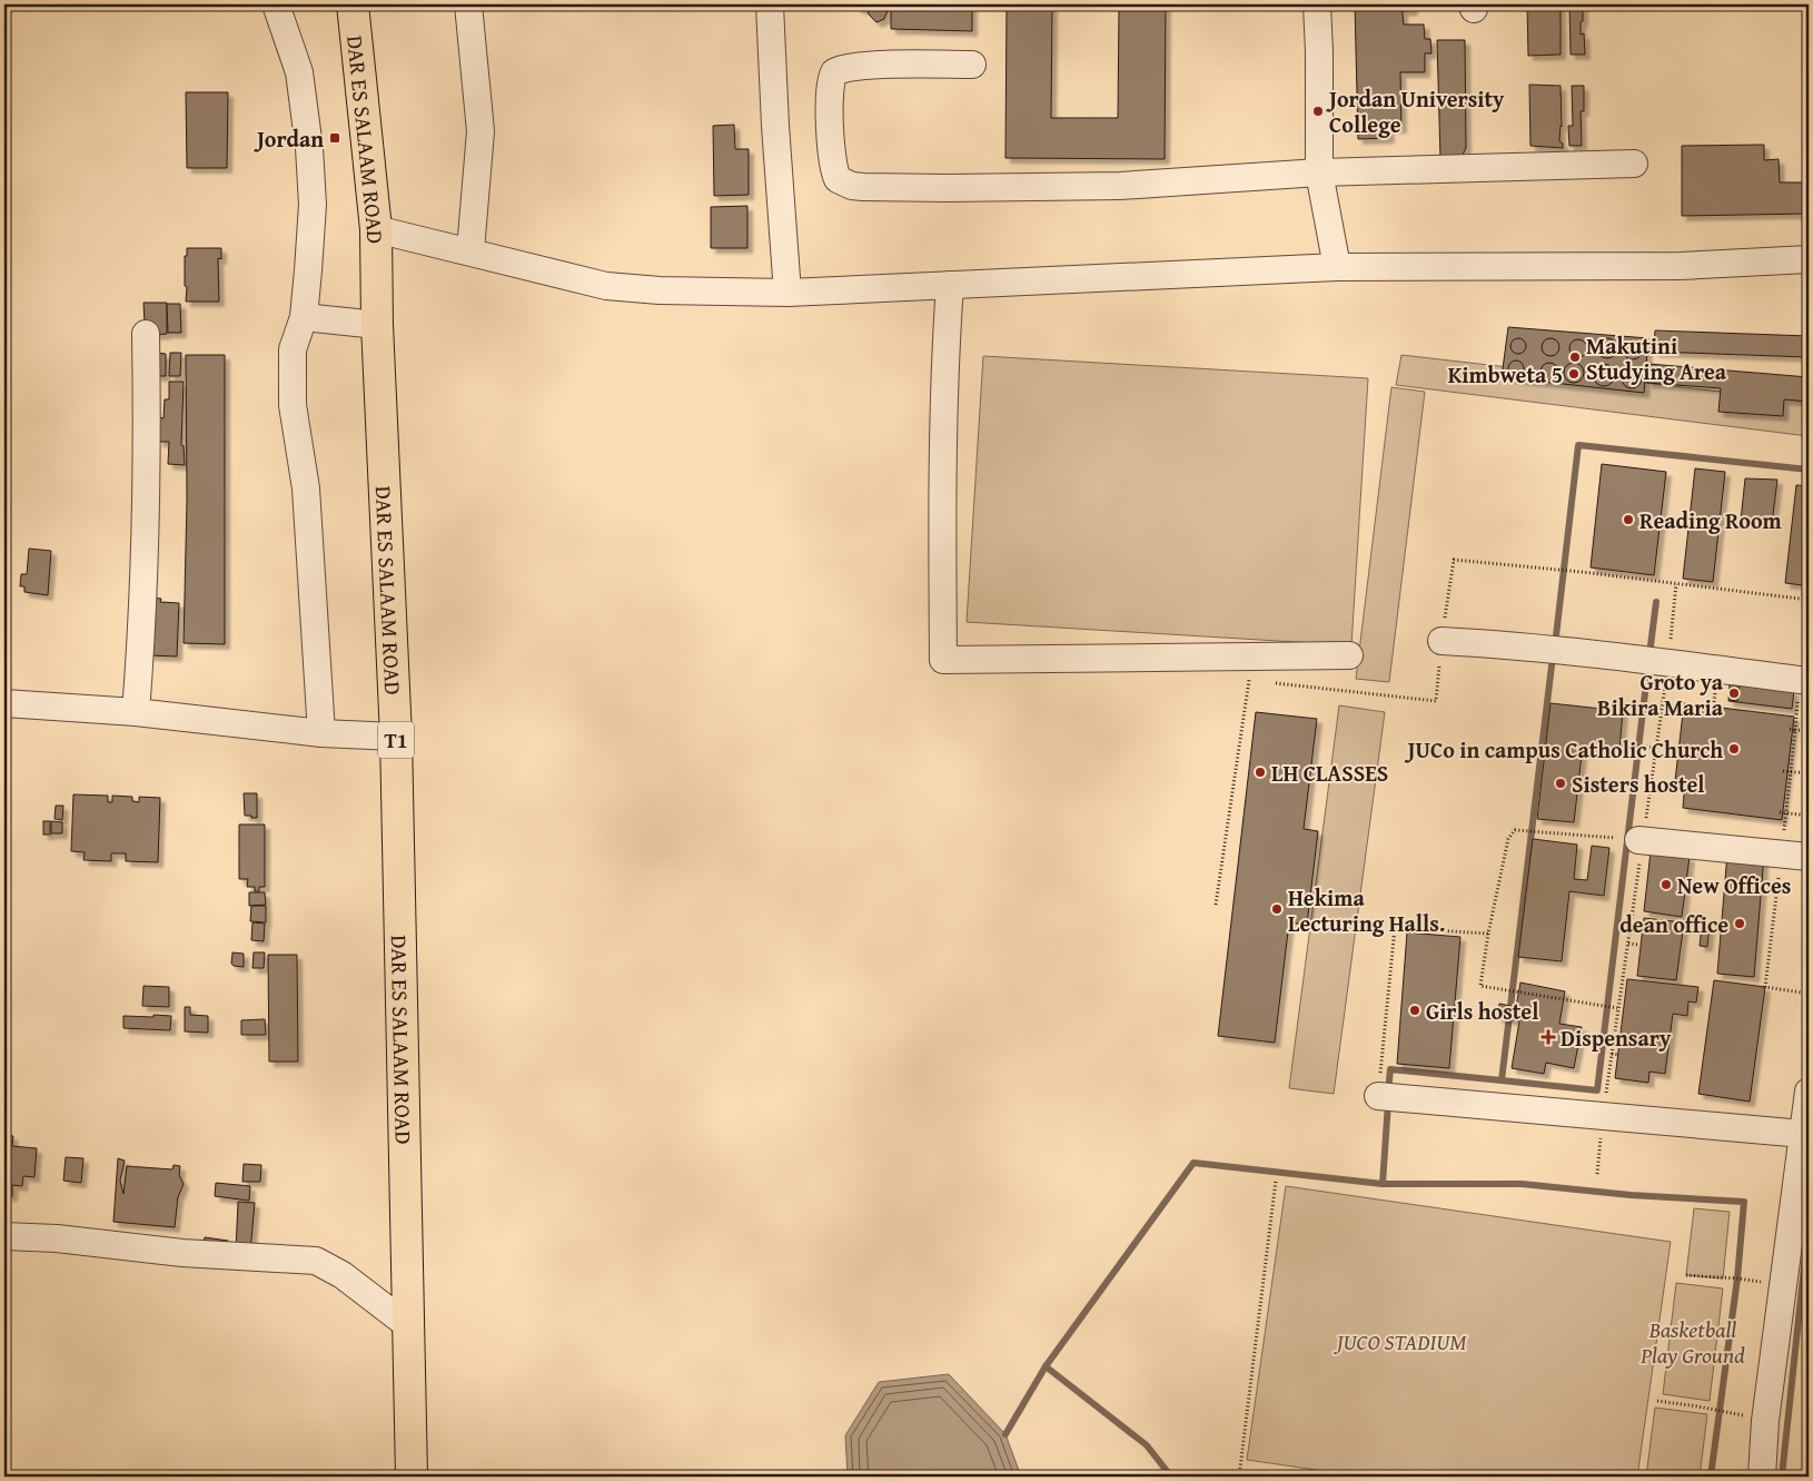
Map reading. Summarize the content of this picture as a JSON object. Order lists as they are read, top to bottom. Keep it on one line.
{"streets":{"highway":["DAR ES SALAAM ROAD","T1"]},"parks":["Basketball Play Ground","JUCO STADIUM"],"places":{"other":["Jordan University College","Makutini Studying Area","Kimbweta 5","Reading Room","Groto ya Bikira Maria","JUCo in campus Catholic Church","LH CLASSES","Sisters hostel","New Offices","Hekima Lecturing Halls.","dean office","Girls hostel"],"transit":["Jordan"],"health":["Dispensary"]}}
